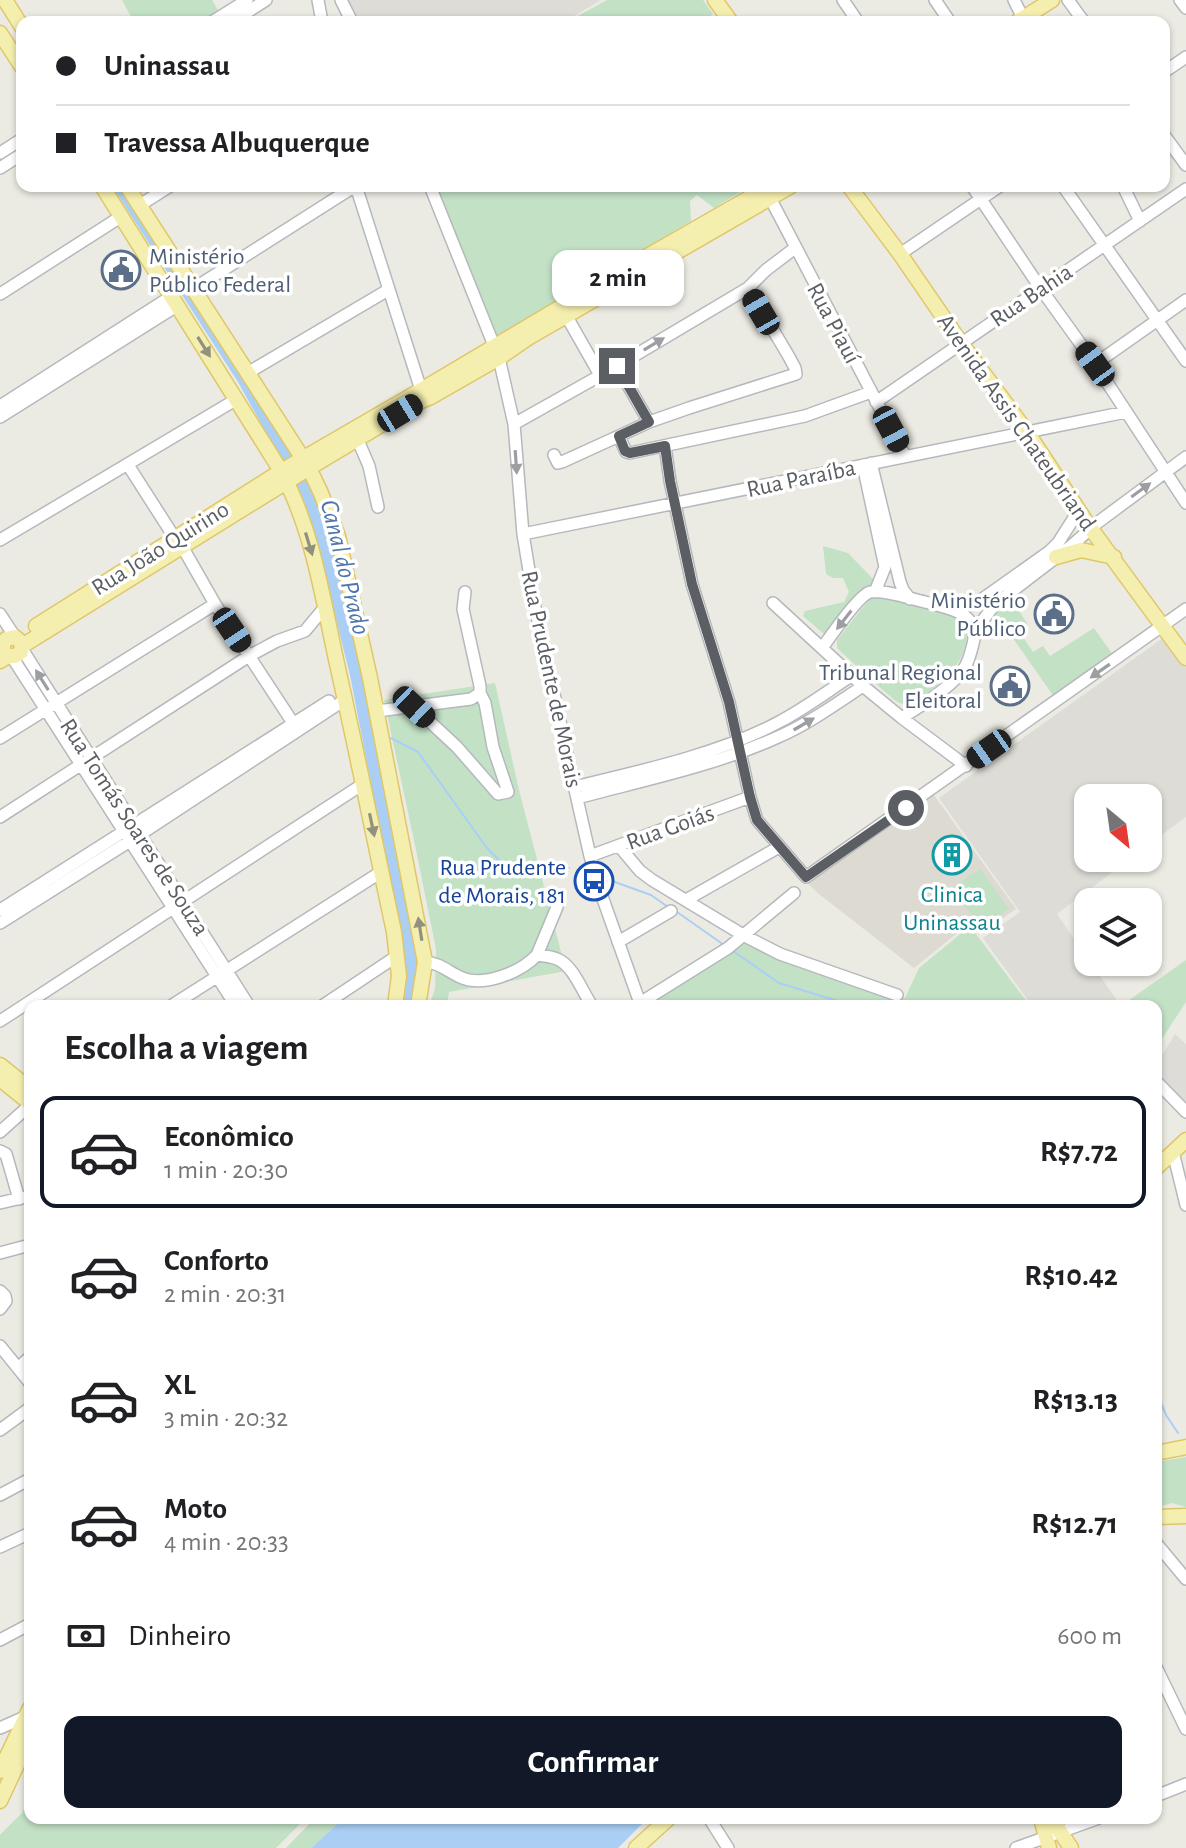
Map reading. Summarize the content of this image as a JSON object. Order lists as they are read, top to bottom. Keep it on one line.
{"streets":{"main road":["Avenida Assis Chateubriand","Rua João Quirino"],"street":["Rua Bahia","Rua Piauí","Rua Paraíba","Rua Prudente de Morais","Rua Tomás Soares de Souza","Rua Goiás"]},"crossings":[["Rua Bahia","Rua Piauí"],["Rua Bahia","Avenida Assis Chateubriand"],["Rua Piauí","Rua Paraíba"],["Avenida Assis Chateubriand","Rua Paraíba"],["Rua Paraíba","Rua Prudente de Morais"],["Rua João Quirino","Rua Tomás Soares de Souza"],["Rua Prudente de Morais","Rua Goiás"]],"water":["Canal do Prado"],"places":{"public building":["Ministério Público Federal","Ministério Público","Tribunal Regional Eleitoral"],"building":["Clinica Uninassau"],"bus stop":["Rua Prudente de Morais, 181"]},"north":"bottom right","page":{"banner":["Uninassau","Travessa Albuquerque"],"bubble":"2 min","heading":"Escolha a viagem","list":[{"name":"Econômico","note":"1 min · 20:30","value":"R$7.72"},{"name":"Conforto","note":"2 min · 20:31","value":"R$10.42"},{"name":"XL","note":"3 min · 20:32","value":"R$13.13"},{"name":"Moto","note":"4 min · 20:33","value":"R$12.71"}],"pay":["Dinheiro","600 m"],"buttons":"Confirmar"}}
